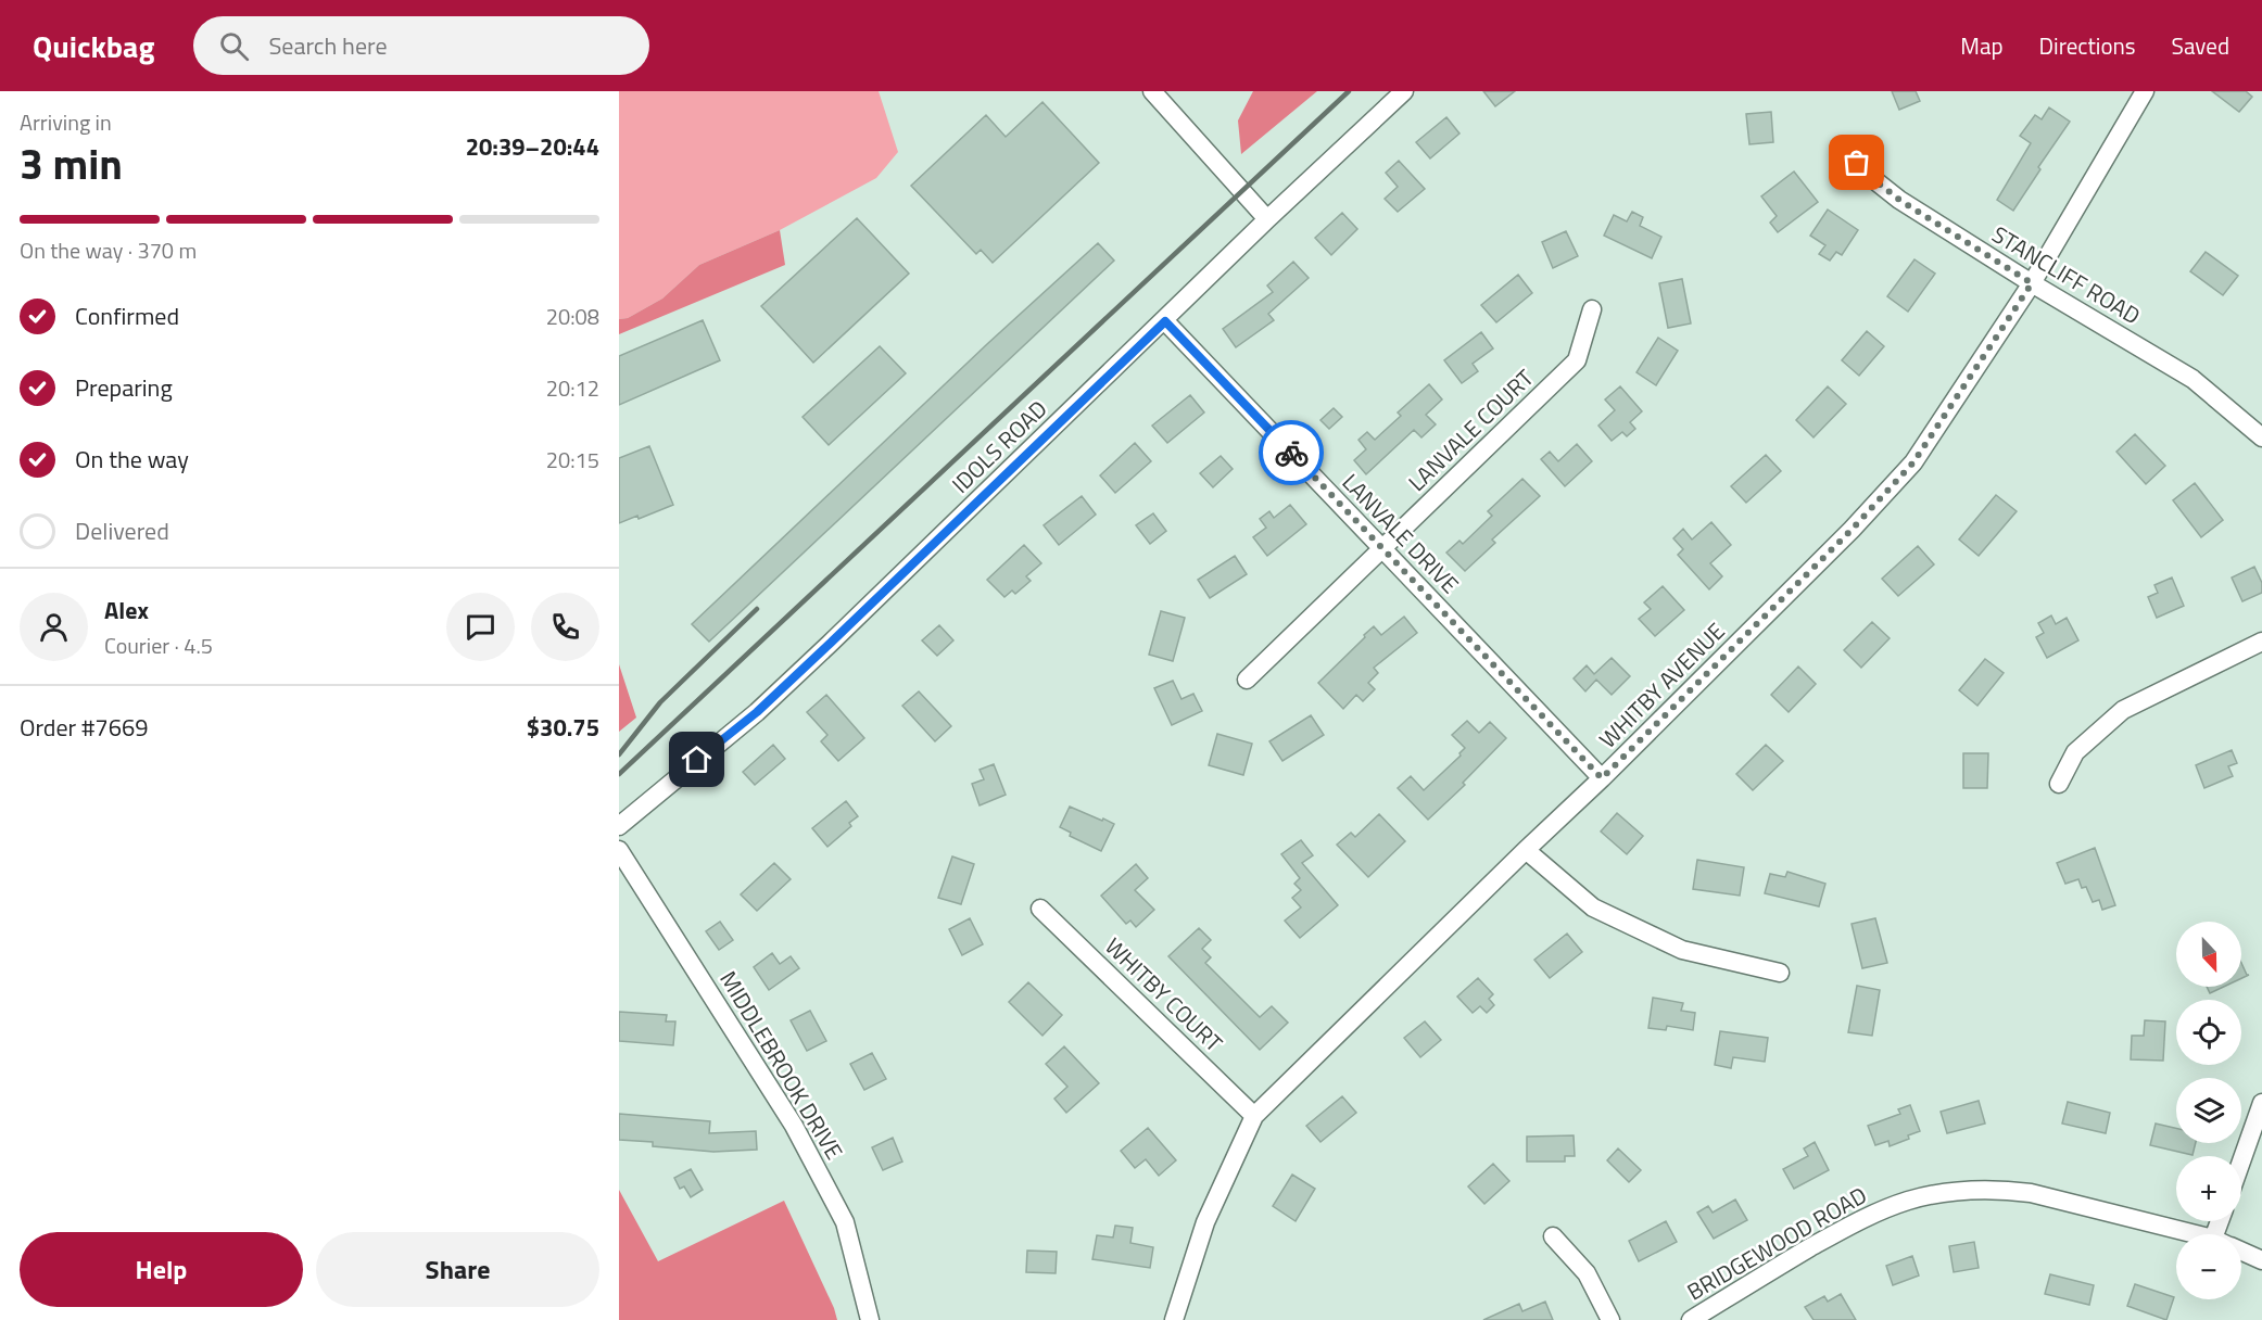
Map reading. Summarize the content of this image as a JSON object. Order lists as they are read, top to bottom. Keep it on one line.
{"streets":{"street":["STANCLIFF ROAD","LANVALE COURT","IDOLS ROAD","LANVALE DRIVE","WHITBY AVENUE","WHITBY COURT","MIDDLEBROOK DRIVE","BRIDGEWOOD ROAD"]},"crossings":[["STANCLIFF ROAD","WHITBY AVENUE"],["LANVALE COURT","LANVALE DRIVE"],["IDOLS ROAD","LANVALE DRIVE"],["LANVALE DRIVE","WHITBY AVENUE"],["WHITBY AVENUE","WHITBY COURT"]],"north":"bottom","page":{"header":"Quickbag","search":"Search here","nav":["Map","Directions","Saved"],"heading":["3 min","Arriving in","20:39–20:44"],"panel":["Alex","Courier · 4.5","Order #7669","$30.75"],"bar":"On the way · 370 m","list":[["Confirmed","20:08"],["Preparing","20:12"],["On the way","20:15"],"Delivered"],"map_buttons":["+","−"],"buttons":["Help","Share"]}}
